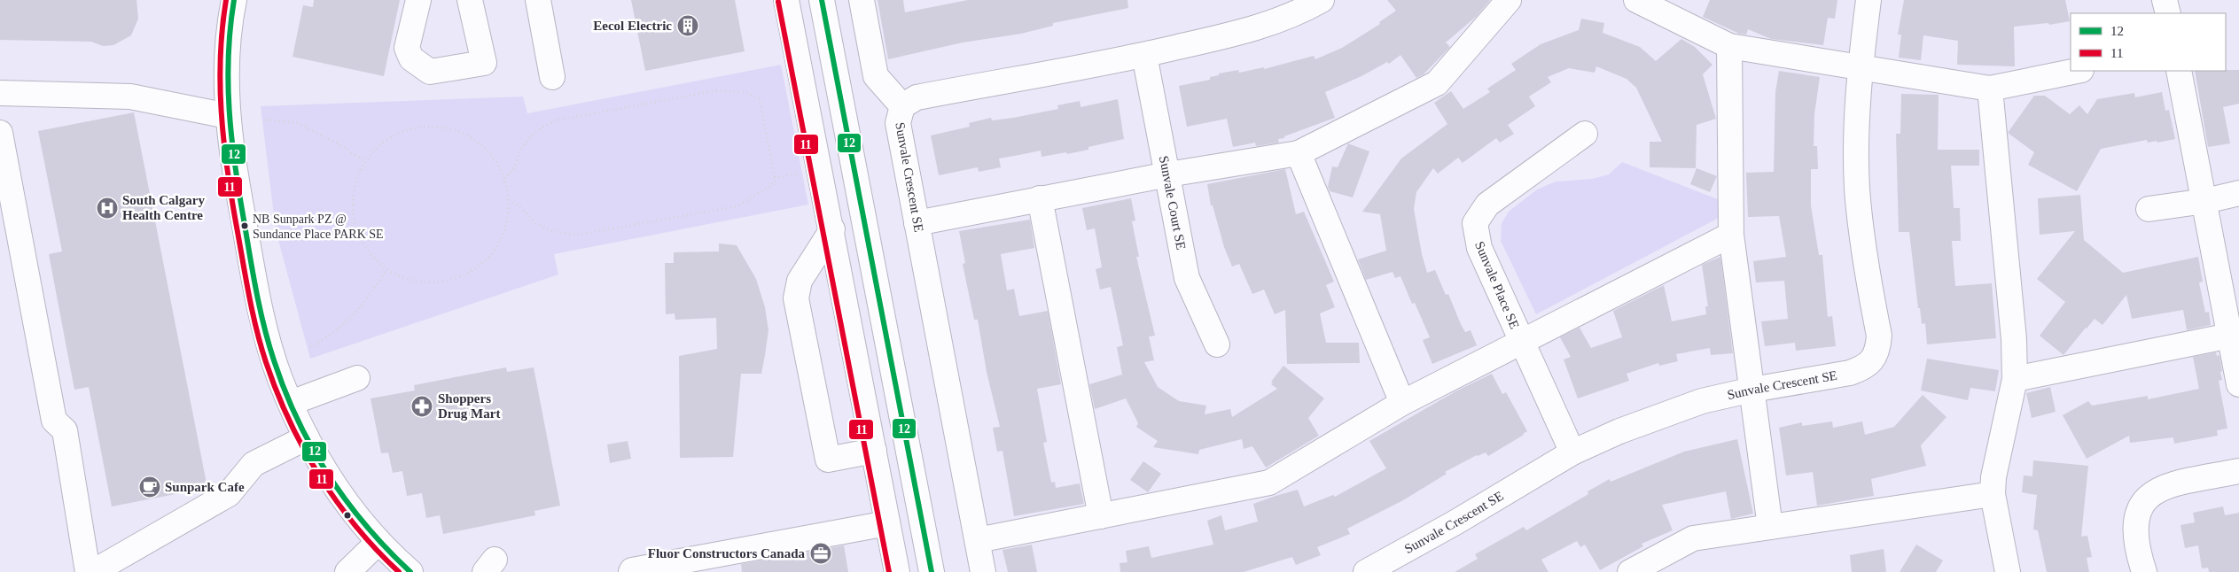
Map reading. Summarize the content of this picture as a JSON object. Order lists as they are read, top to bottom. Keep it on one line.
{"streets":{"street":["Sunvale Crescent SE","Sunvale Court SE","Sunvale Place SE"]},"crossings":[["Sunvale Crescent SE","Sunvale Court SE"],["Sunvale Crescent SE","Sunvale Place SE"]],"places":{"building":["Eecol Electric"],"hospital":["South Calgary Health Centre"],"other":["NB Sunpark PZ @ Sundance Place PARK SE"],"pharmacy":["Shoppers Drug Mart"],"cafe":["Sunpark Cafe"],"office":["Fluor Constructors Canada"]},"lines":["transit line 12","transit line 11"],"legend":["12","11"]}
